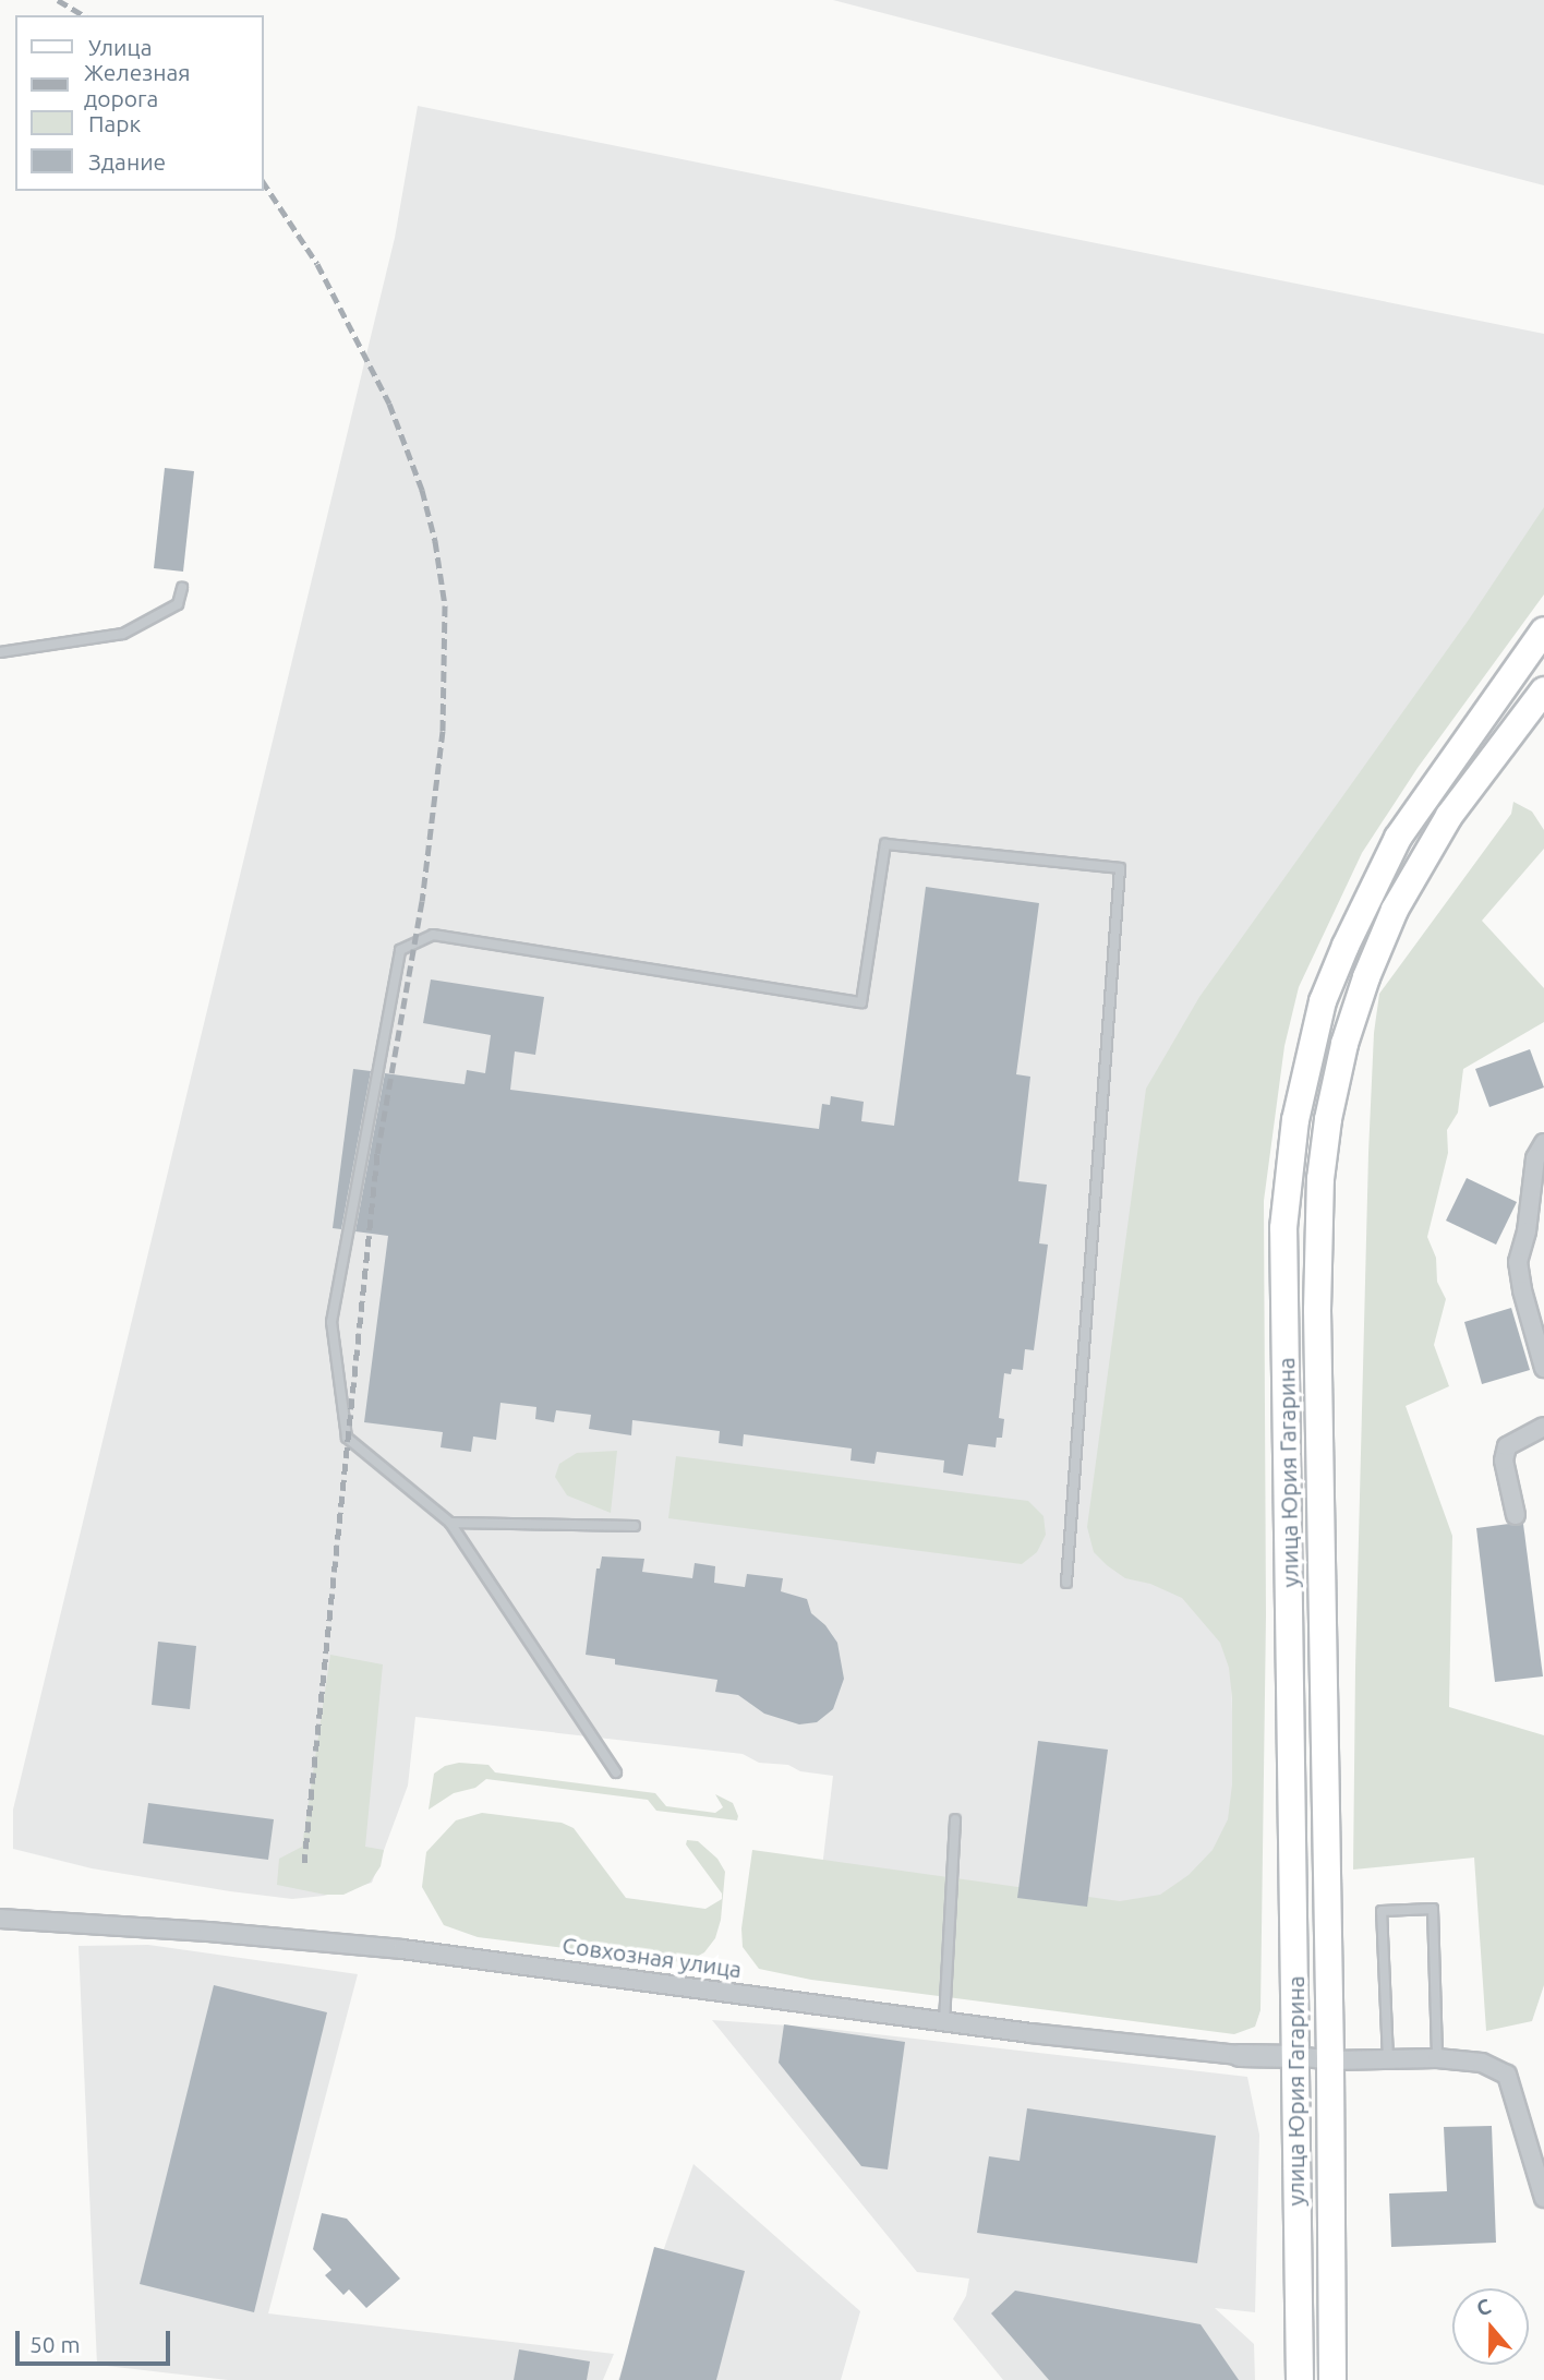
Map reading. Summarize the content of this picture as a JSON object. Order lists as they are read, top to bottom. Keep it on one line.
{"streets":{"main road":["улица Юрия Гагарина"],"street":["Совхозная улица"]},"crossings":[["улица Юрия Гагарина","Совхозная улица"]],"legend":["Улица","Железная дорога","Парк","Здание"],"scale_bar":"50 m","north":"top"}
